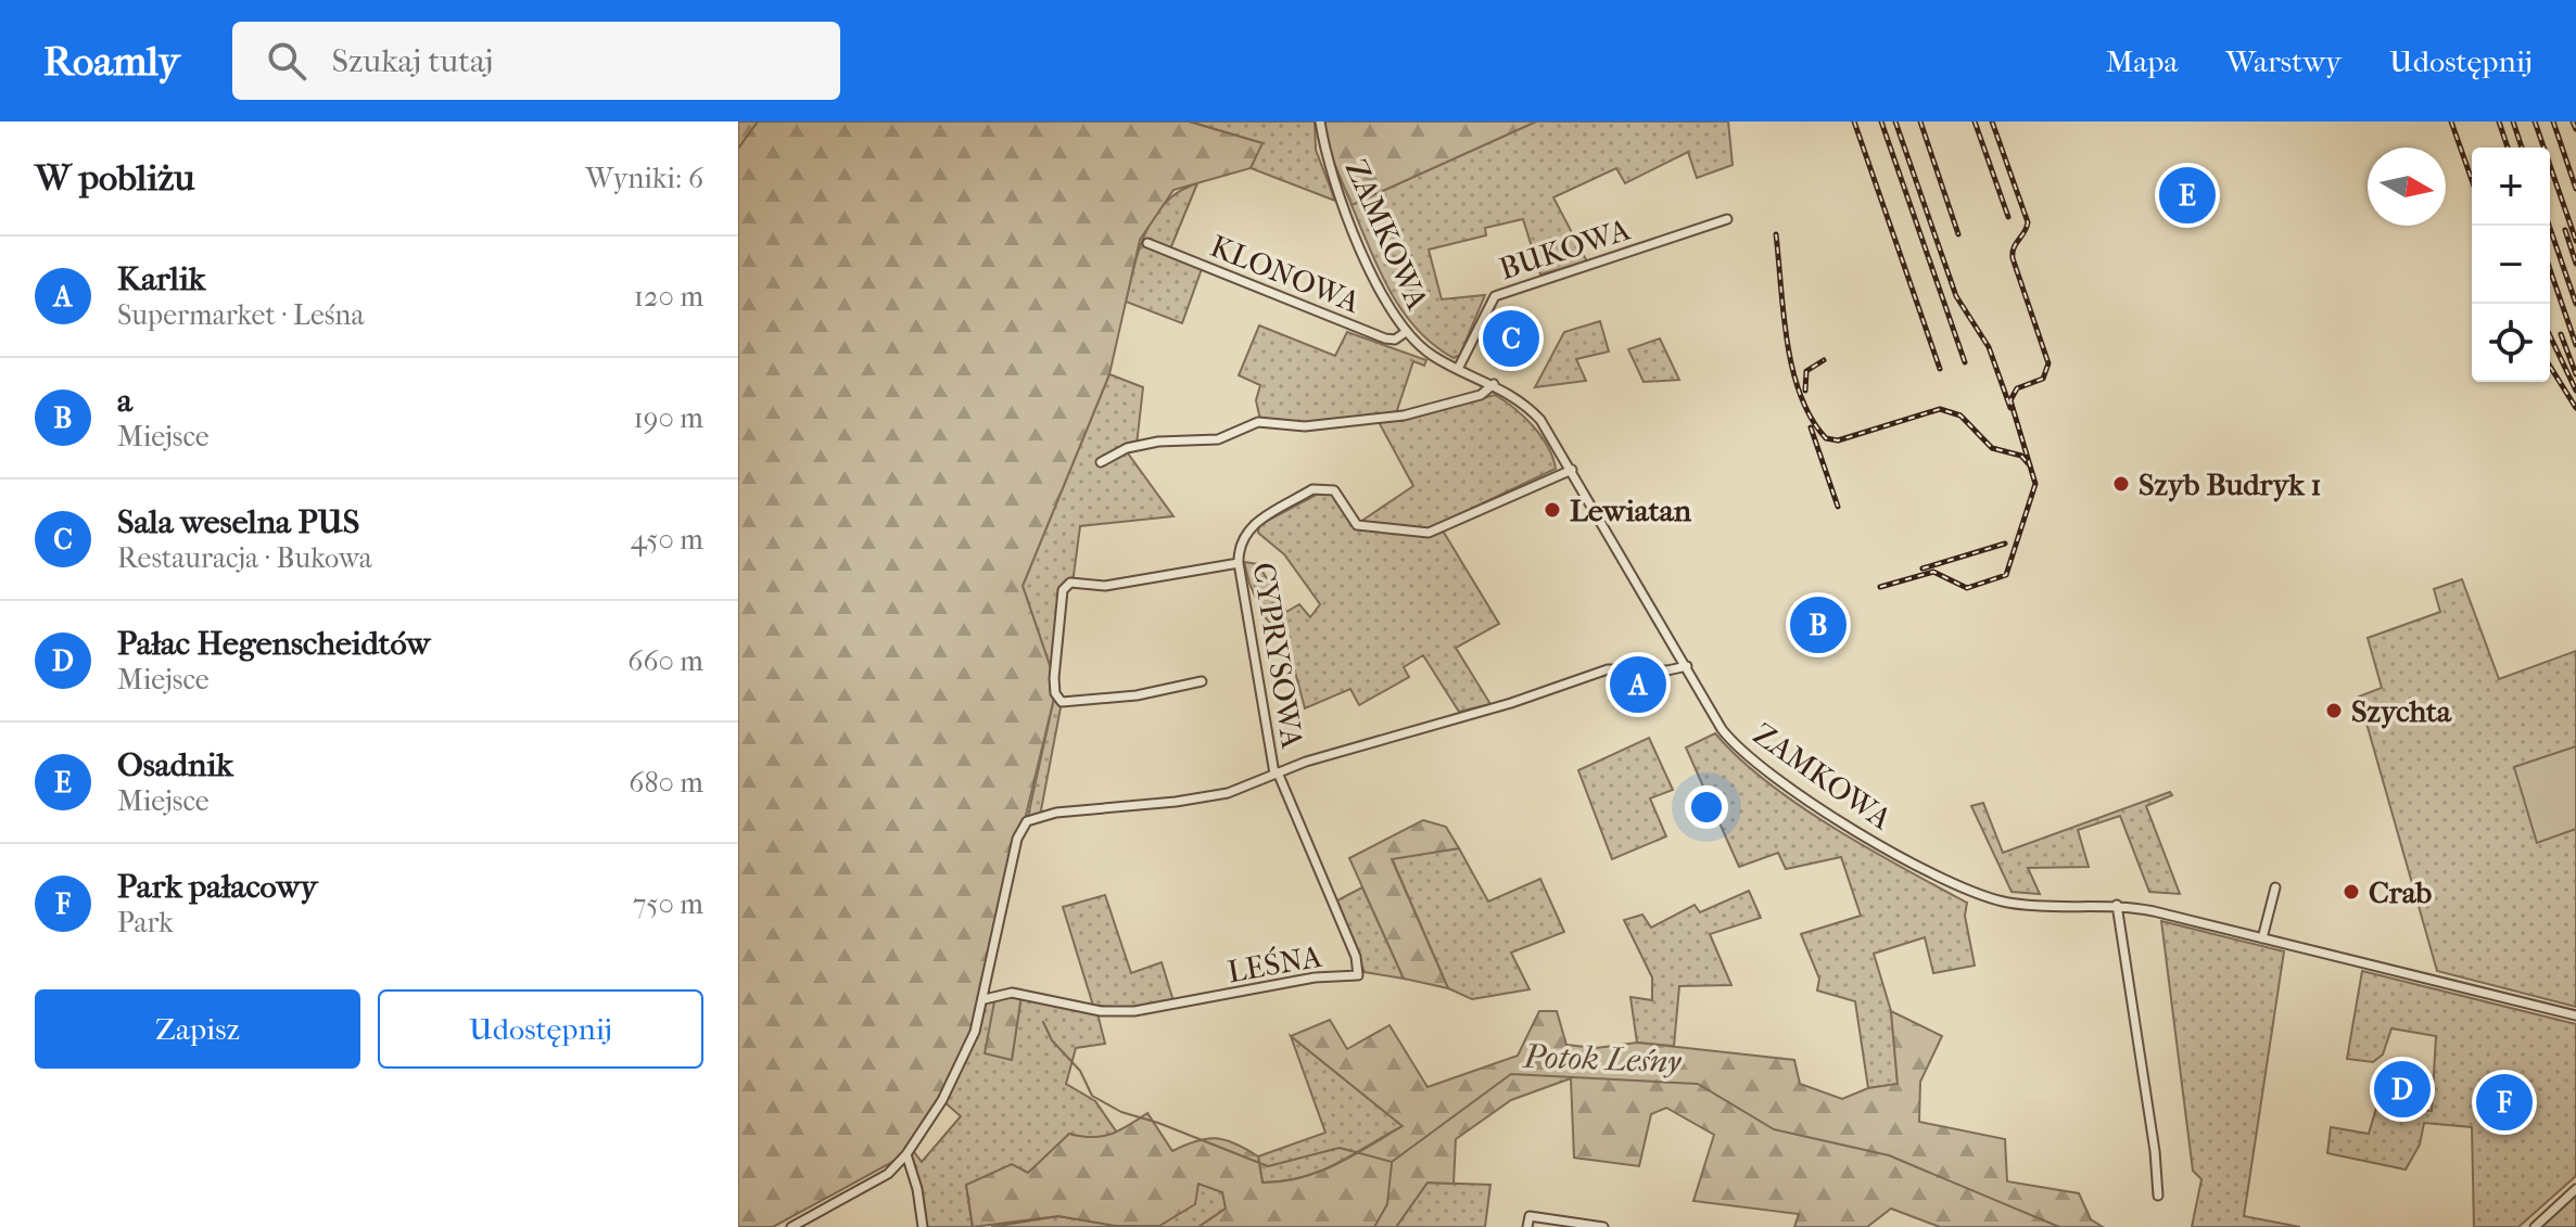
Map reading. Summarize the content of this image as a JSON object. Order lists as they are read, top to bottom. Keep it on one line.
{"streets":{"street":["ZAMKOWA","BUKOWA","KLONOWA","CYPRYSOWA","LEŚNA"]},"crossings":[["ZAMKOWA","BUKOWA"],["ZAMKOWA","KLONOWA"],["ZAMKOWA","CYPRYSOWA"],["CYPRYSOWA","LEŚNA"]],"water":["Potok Leśny"],"places":["Szyb Budryk 1","Lewiatan","Szychta","Crab"],"north":"right","page":{"header":"Roamly","search":"Szukaj tutaj","nav":["Mapa","Warstwy","Udostępnij"],"heading":["W pobliżu","Wyniki: 6"],"map_buttons":["+","−"],"pins":["E","C","B","A","D","F"],"list":[{"mark":"A","name":"Karlik","note":"Supermarket · Leśna","value":"120 m"},{"mark":"B","name":"a","note":"Miejsce","value":"190 m"},{"mark":"C","name":"Sala weselna PUS","note":"Restauracja · Bukowa","value":"450 m"},{"mark":"D","name":"Pałac Hegenscheidtów","note":"Miejsce","value":"660 m"},{"mark":"E","name":"Osadnik","note":"Miejsce","value":"680 m"},{"mark":"F","name":"Park pałacowy","note":"Park","value":"750 m"}],"buttons":["Zapisz","Udostępnij"]}}
